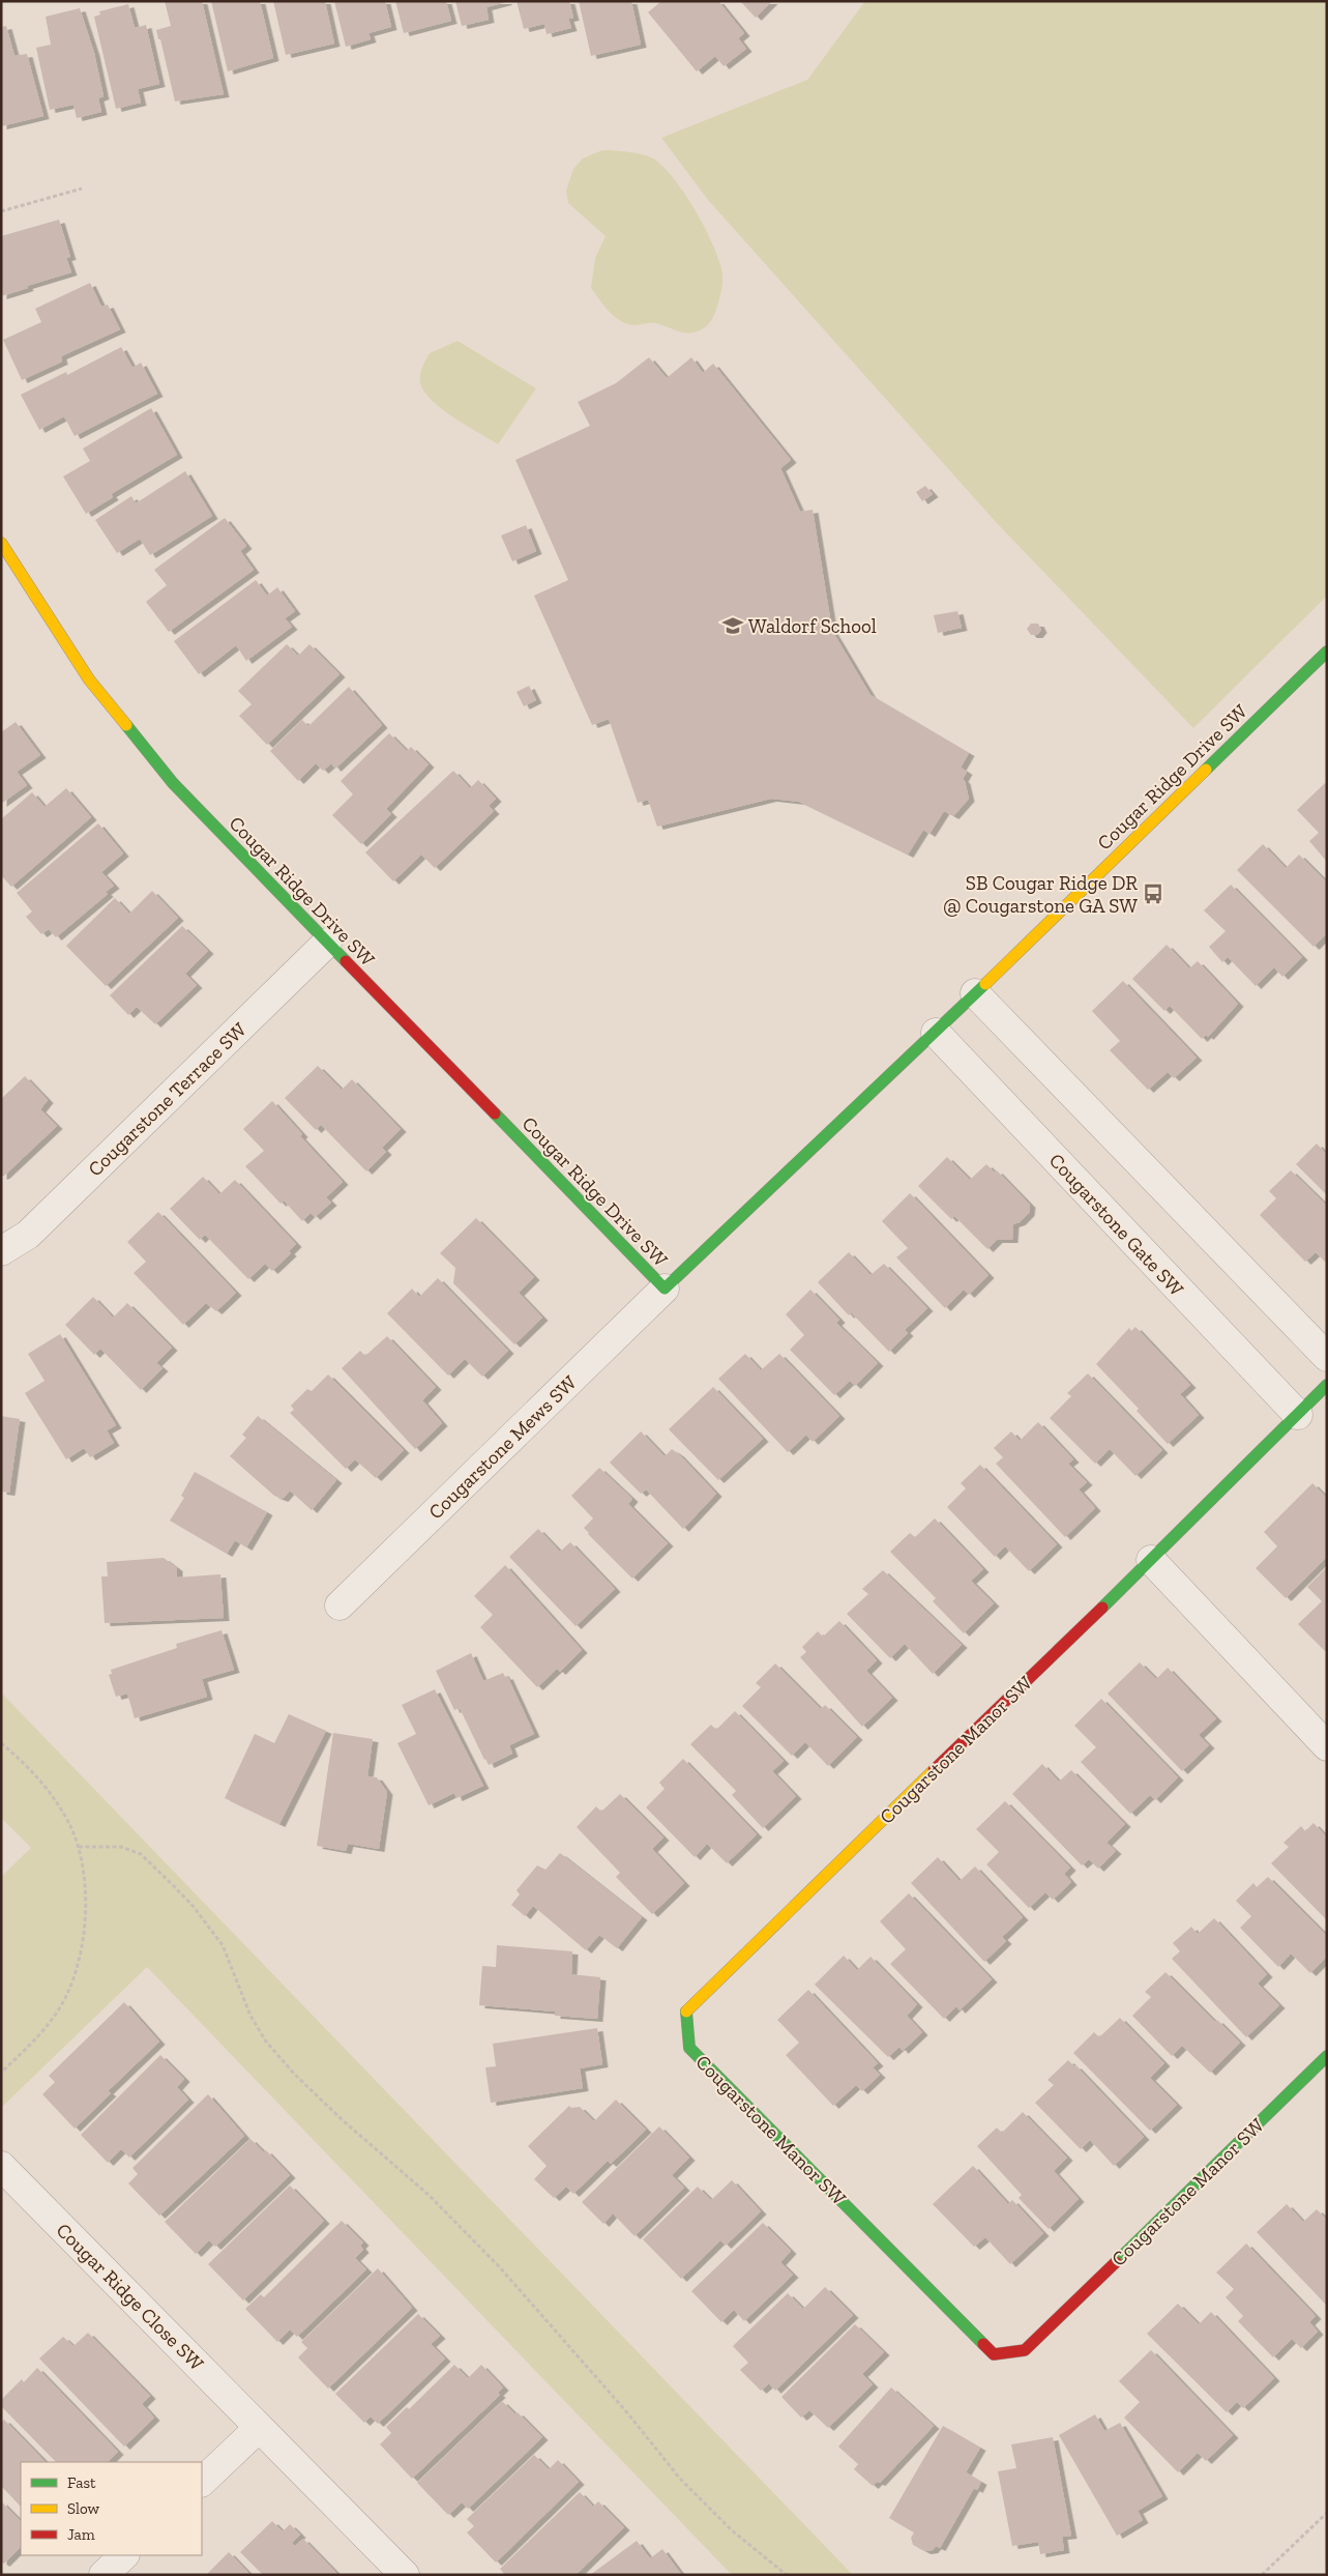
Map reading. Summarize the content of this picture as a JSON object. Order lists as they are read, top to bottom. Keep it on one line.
{"streets":{"street":["Cougar Ridge Drive SW","Cougarstone Terrace SW","Cougarstone Gate SW","Cougarstone Mews SW","Cougarstone Manor SW","Cougar Ridge Close SW"]},"crossings":[["Cougar Ridge Drive SW","Cougarstone Terrace SW"],["Cougar Ridge Drive SW","Cougarstone Gate SW"],["Cougar Ridge Drive SW","Cougarstone Mews SW"],["Cougarstone Gate SW","Cougarstone Manor SW"]],"places":{"school or university":["Waldorf School"],"bus stop":["SB Cougar Ridge DR @ Cougarstone GA SW"]},"legend":["Fast","Slow","Jam"]}
